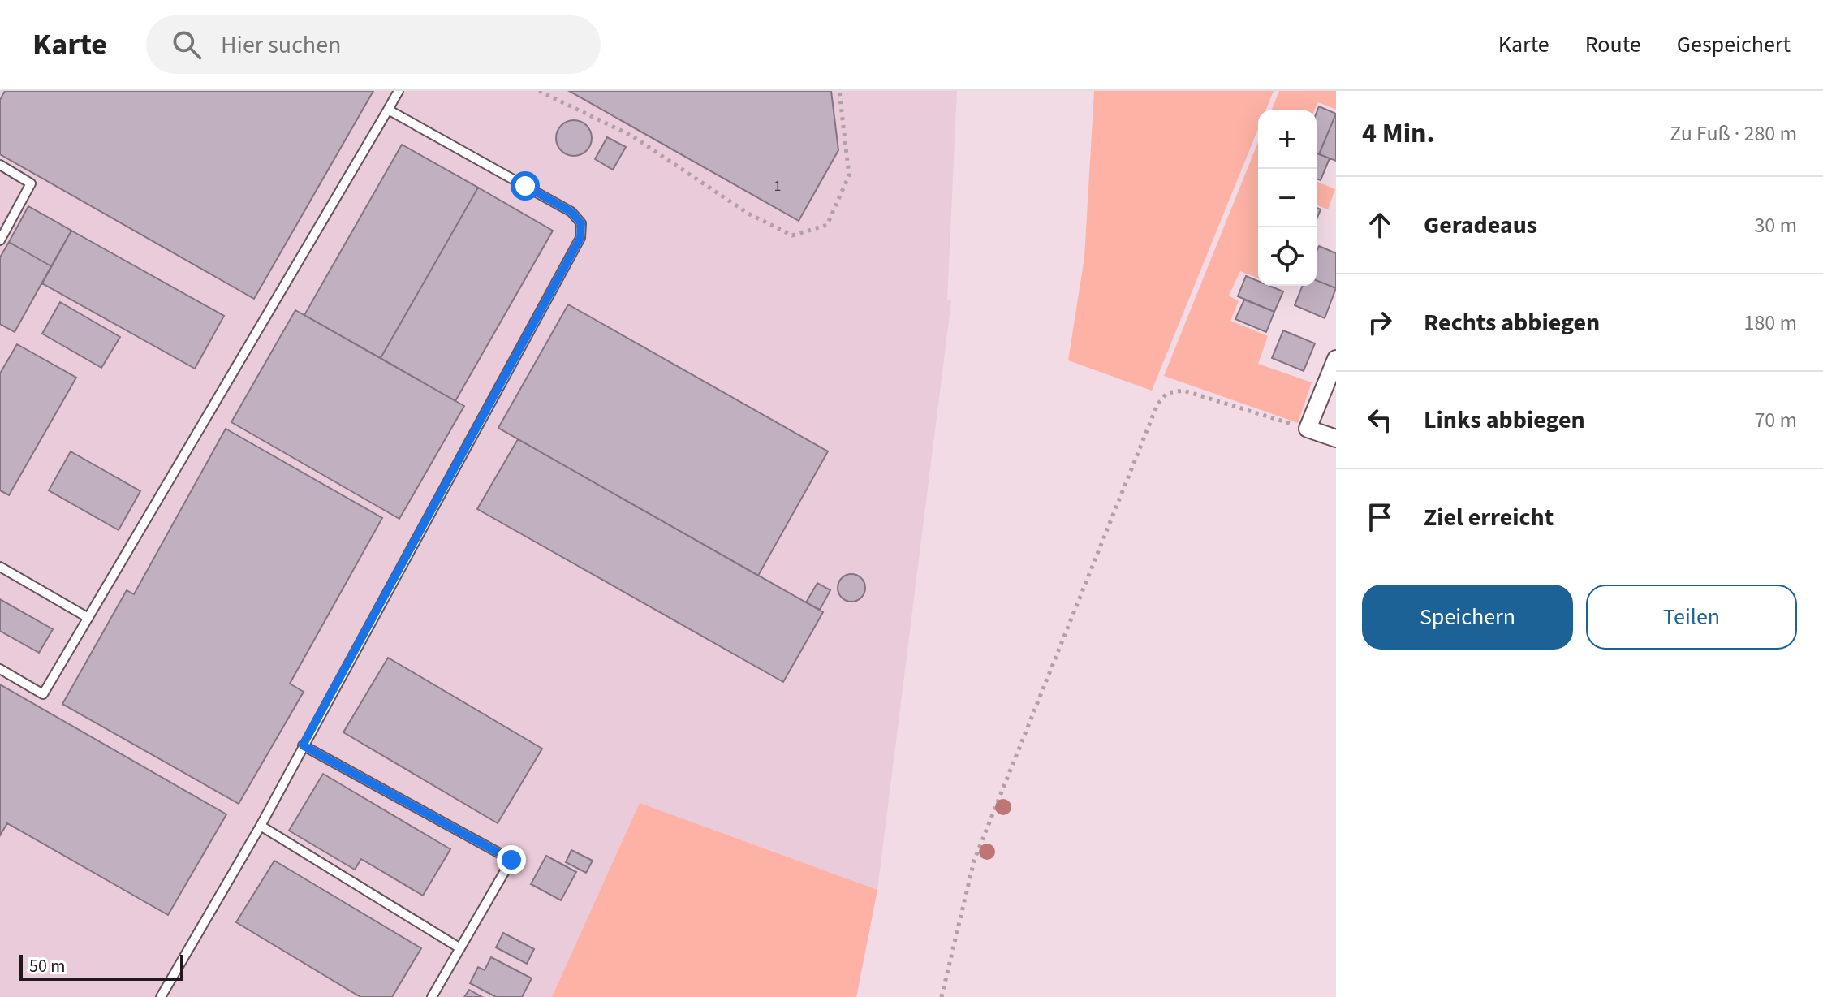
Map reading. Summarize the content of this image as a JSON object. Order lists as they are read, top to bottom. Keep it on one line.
{"house_numbers":["1"],"scale_bar":"50 m","page":{"header":"Karte","search":"Hier suchen","nav":["Karte","Route","Gespeichert"],"heading":["4 Min.","Zu Fuß · 280 m"],"map_buttons":["+","−"],"list":[["Geradeaus","30 m"],["Rechts abbiegen","180 m"],["Links abbiegen","70 m"],"Ziel erreicht"],"buttons":["Speichern","Teilen"],"scale":"50 m"}}
